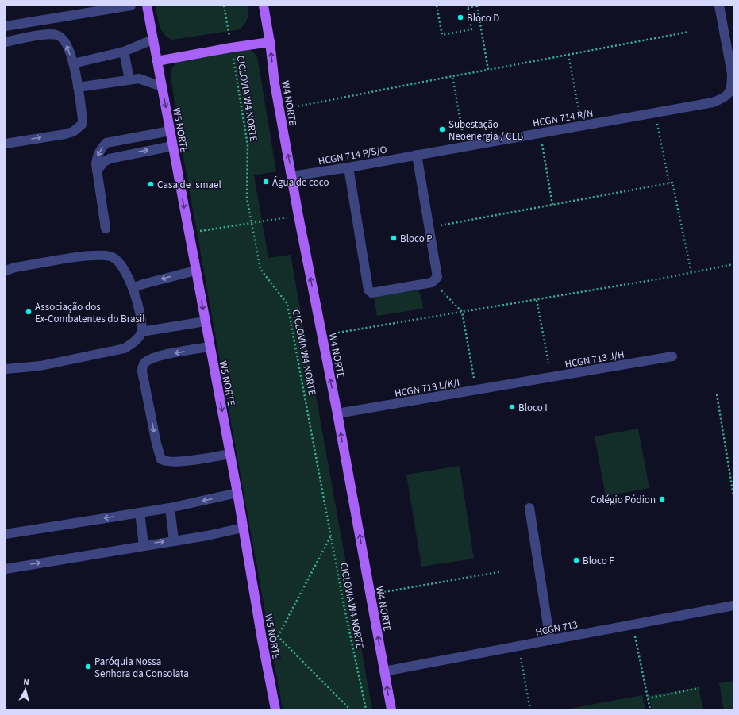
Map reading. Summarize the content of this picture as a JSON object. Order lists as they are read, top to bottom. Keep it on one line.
{"streets":{"main road":["W4 NORTE","W5 NORTE"],"street":["HCGN 714 R/N","HCGN 714 P/S/O","HCGN 713 J/H","HCGN 713 L/K/I","HCGN 713"],"path":["CICLOVIA W4 NORTE"]},"crossings":[["W4 NORTE","HCGN 714 P/S/O"],["W4 NORTE","HCGN 713 L/K/I"],["W4 NORTE","HCGN 713"],["HCGN 714 R/N","HCGN 714 P/S/O"],["HCGN 713 J/H","HCGN 713 L/K/I"]],"one_way":["W4 NORTE","W5 NORTE"],"places":["Bloco D","Subestação Neoenergia / CEB","Água de coco","Casa de Ismael","Bloco P","Associação dos Ex-Combatentes do Brasil","Bloco I","Colégio Pódion","Bloco F","Paróquia Nossa Senhora da Consolata"],"north":"top"}
